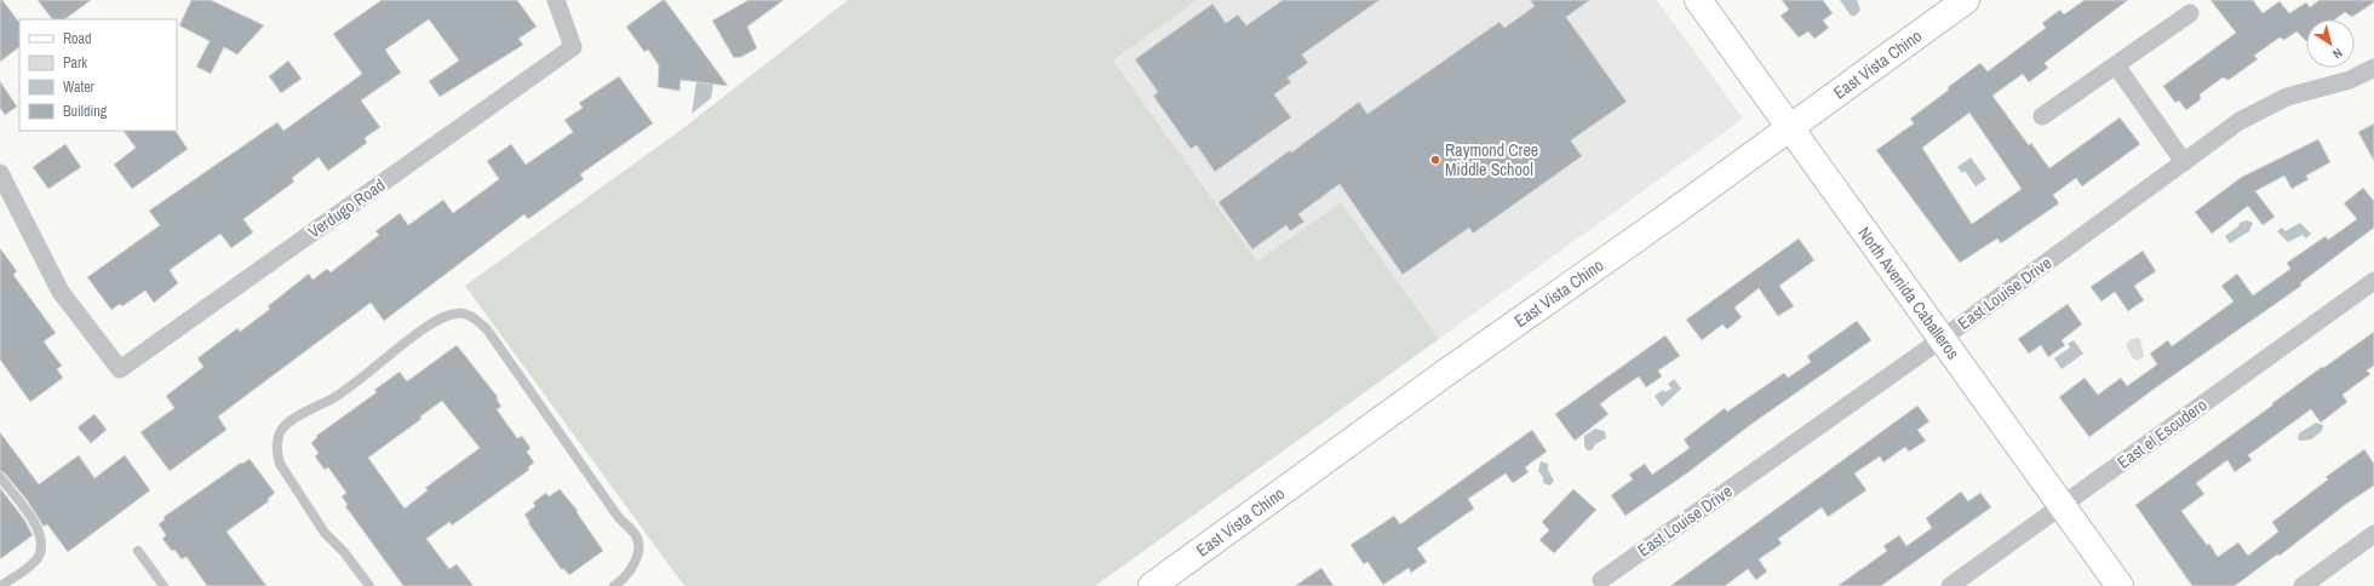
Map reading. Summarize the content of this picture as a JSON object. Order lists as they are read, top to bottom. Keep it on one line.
{"streets":{"main road":["East Vista Chino","North Avenida Caballeros"],"street":["Verdugo Road","East Louise Drive","East el Escudero"]},"crossings":[["East Vista Chino","North Avenida Caballeros"],["North Avenida Caballeros","East Louise Drive"],["North Avenida Caballeros","East el Escudero"]],"places":["Raymond Cree Middle School"],"legend":["Road","Park","Water","Building"],"north":"bottom right"}
